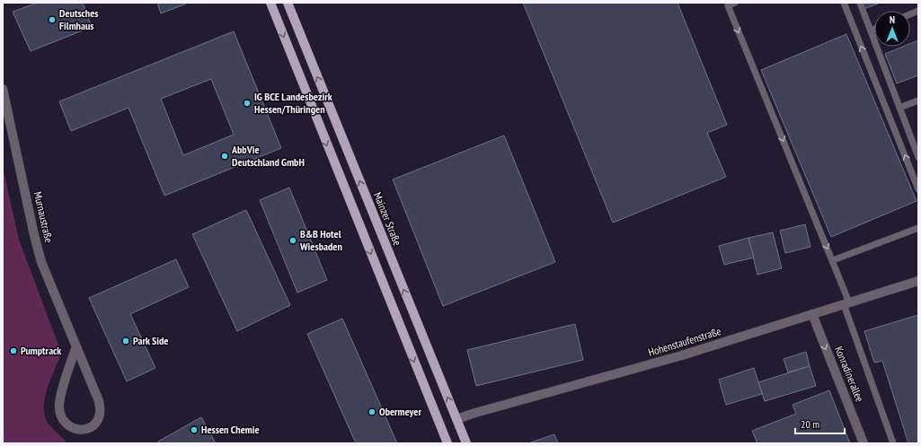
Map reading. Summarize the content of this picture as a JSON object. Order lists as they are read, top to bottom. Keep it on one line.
{"streets":{"main road":["Mainzer Straße"],"street":["Murnaustraße","Hohenstaufenstraße","Konradinerallee"]},"crossings":[["Mainzer Straße","Hohenstaufenstraße"],["Hohenstaufenstraße","Konradinerallee"]],"one_way":["Konradinerallee"],"places":["Deutsches Filmhaus","IG BCE Landesbezirk Hessen/Thüringen","AbbVie Deutschland GmbH","B&B Hotel Wiesbaden","Park Side","Pumptrack","Obermeyer","Hessen Chemie"],"scale_bar":"20 m","north":"top"}
